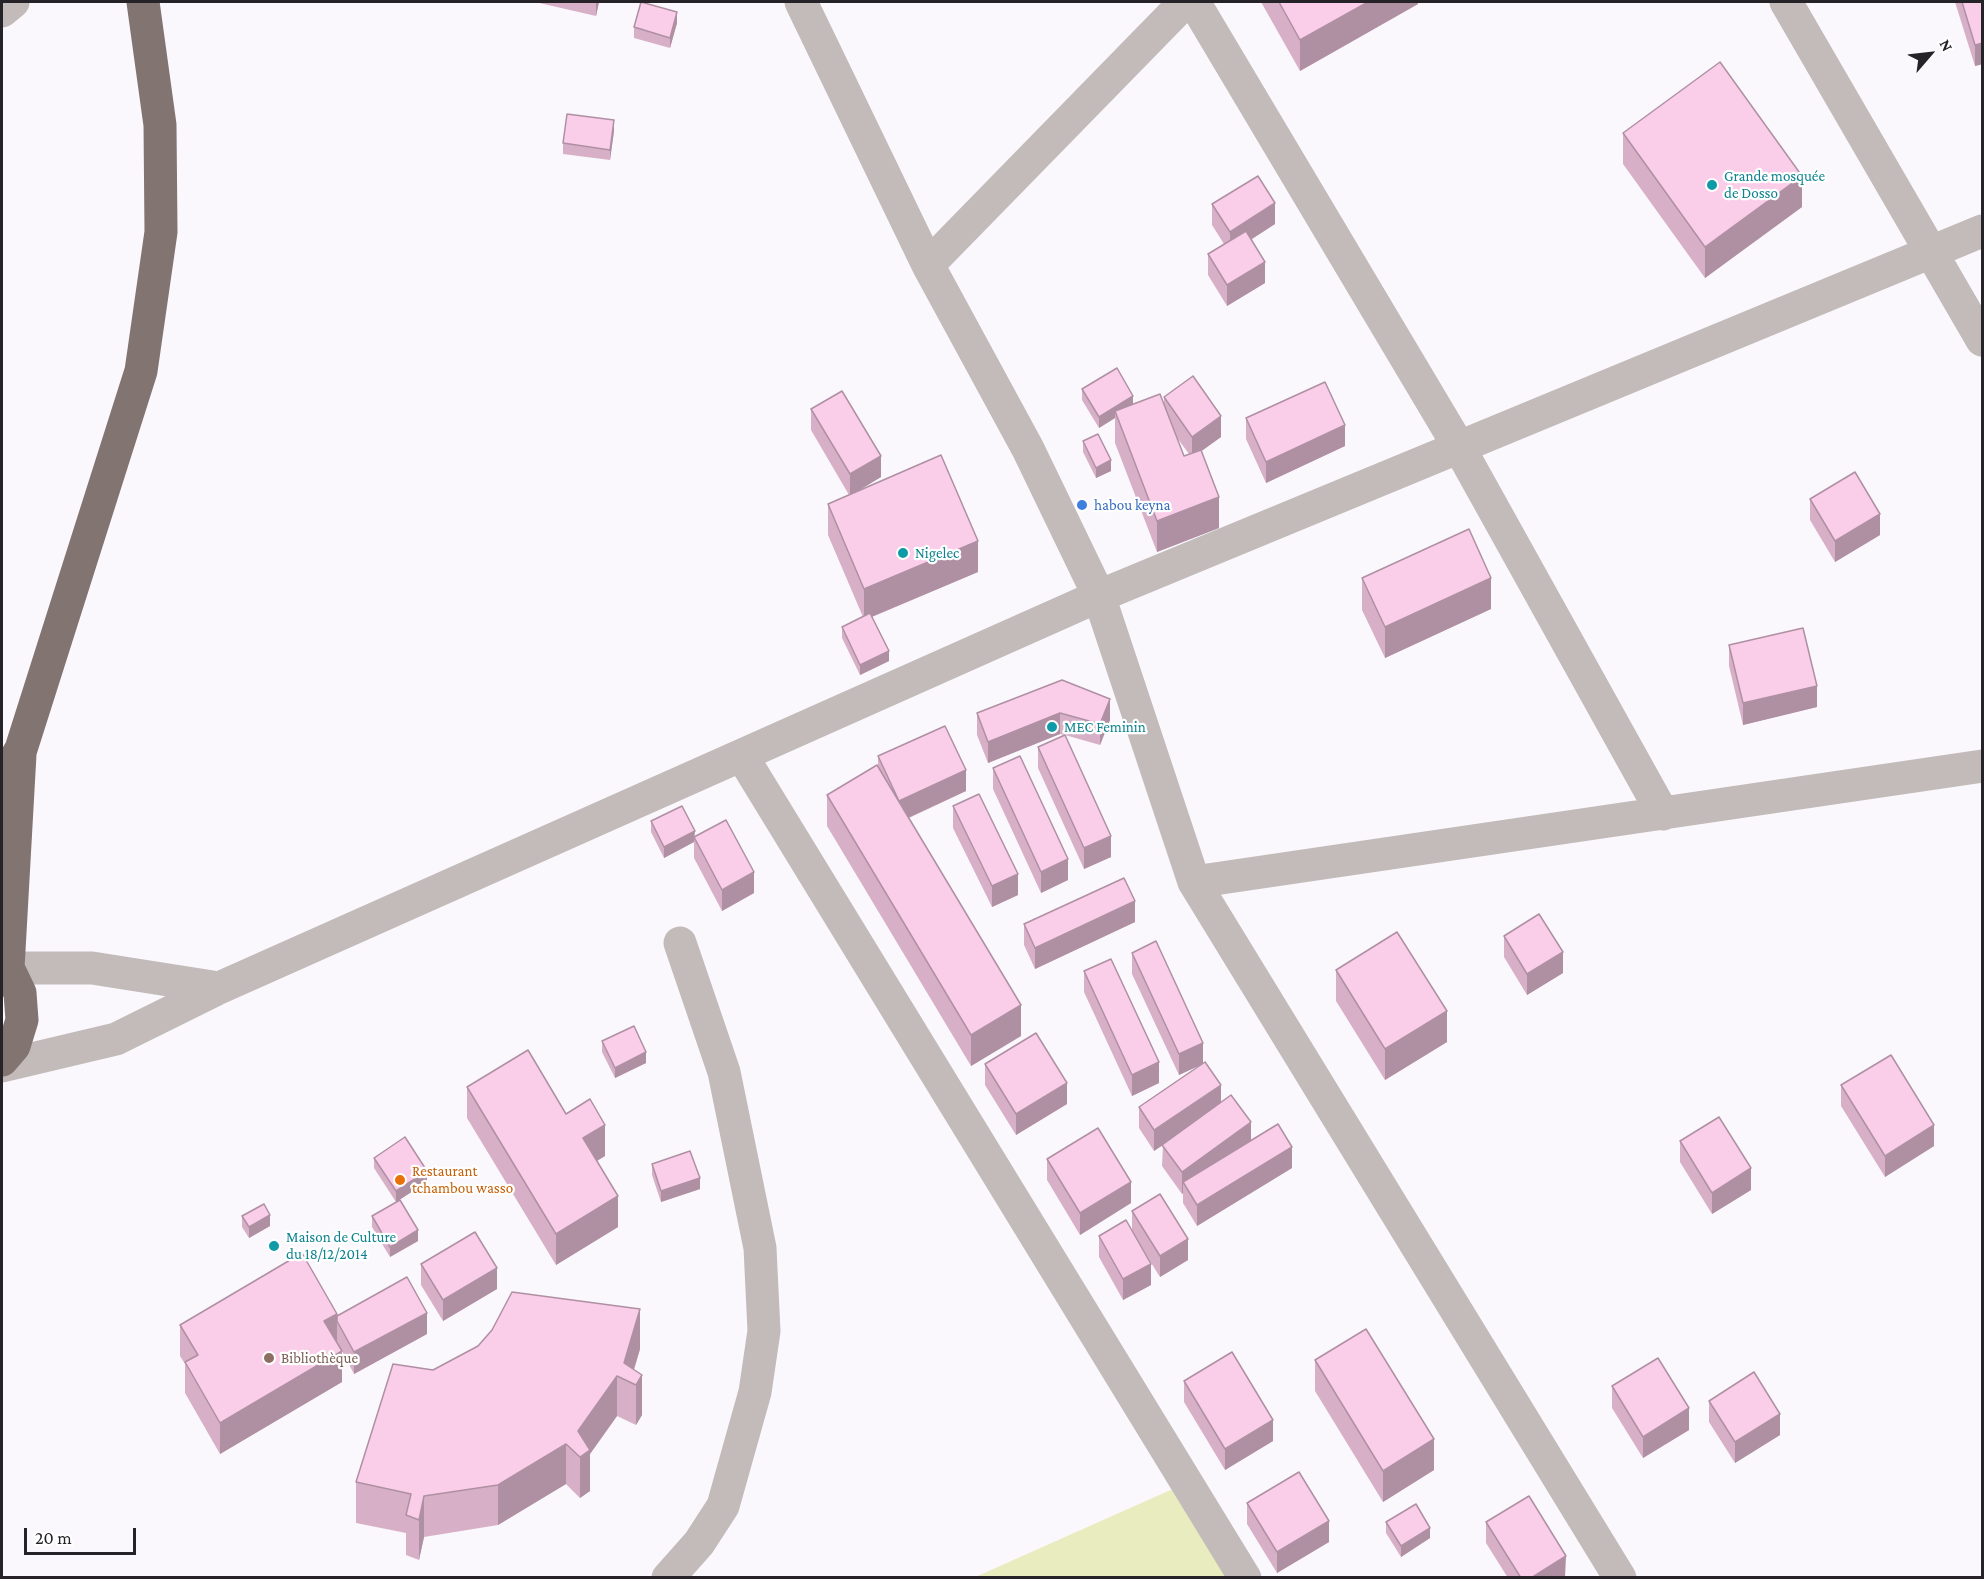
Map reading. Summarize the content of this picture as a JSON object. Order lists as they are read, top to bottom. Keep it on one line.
{"places":["Grande mosquée de Dosso","habou keyna","Nigelec","MEC Feminin","Restaurant tchambou wasso","Maison de Culture du 18/12/2014","Bibliothèque"],"scale_bar":"20 m","north":"top right"}
